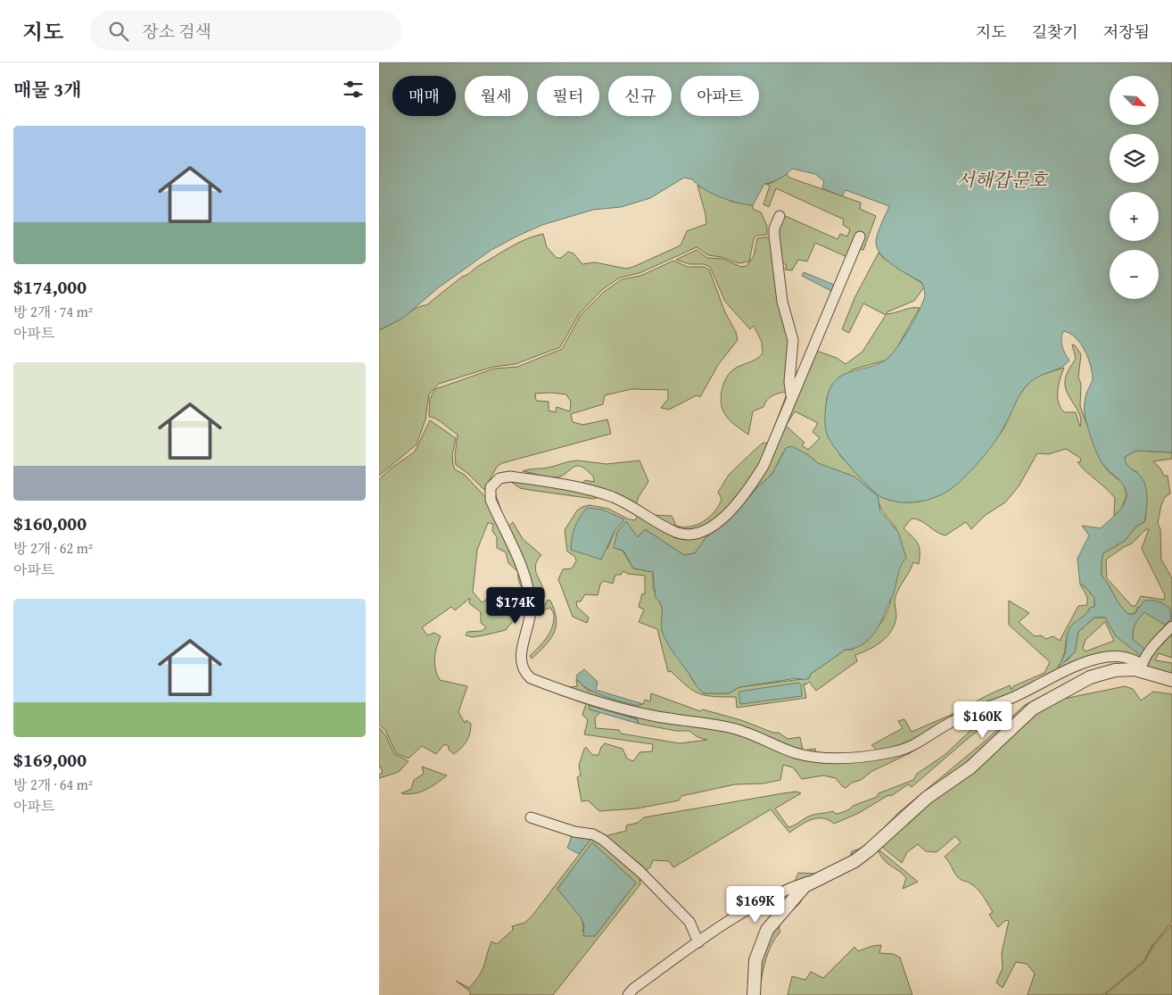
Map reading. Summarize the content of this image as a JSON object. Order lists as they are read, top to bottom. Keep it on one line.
{"water":["서해갑문호"],"north":"bottom right","page":{"header":"지도","search":"장소 검색","nav":["지도","길찾기","저장됨"],"heading":"매물 3개","map_buttons":["+","−"],"chip":["매매","월세","필터","신규","아파트"],"list":[{"name":"$174,000","note":"방 2개 · 74 m² · 아파트"},{"name":"$160,000","note":"방 2개 · 62 m² · 아파트"},{"name":"$169,000","note":"방 2개 · 64 m² · 아파트"}],"price":["$174K","$160K","$169K"]}}
